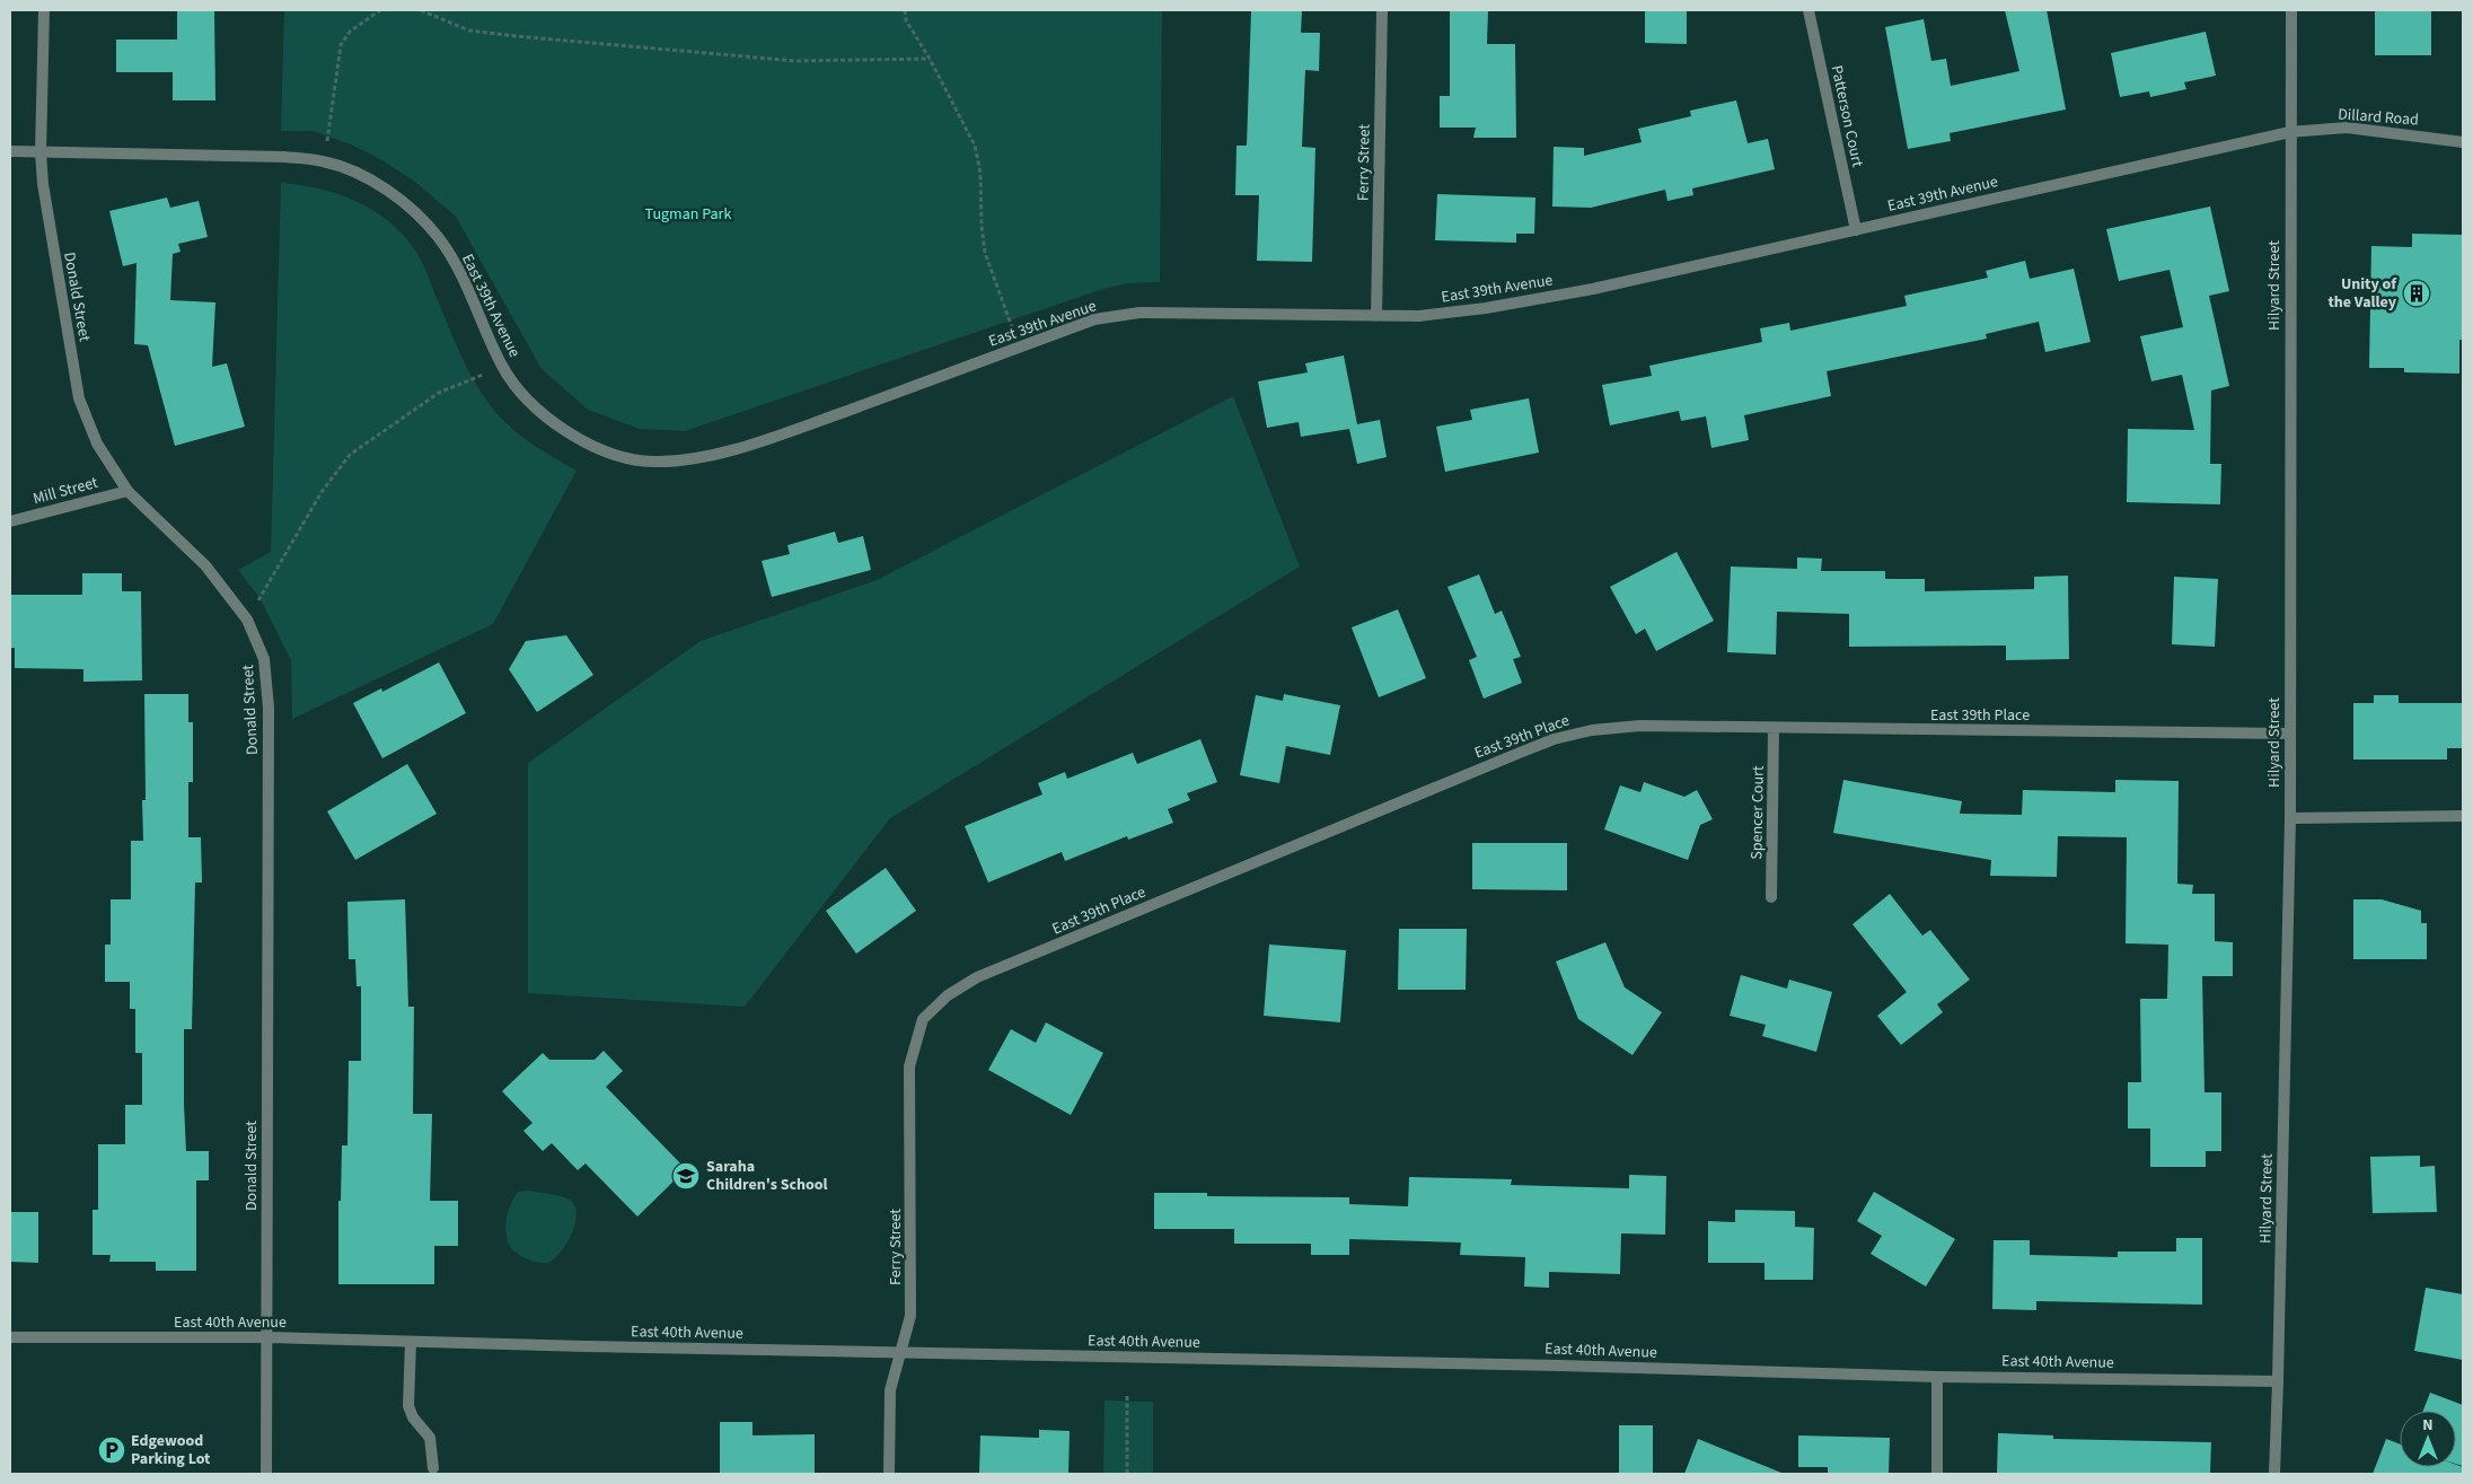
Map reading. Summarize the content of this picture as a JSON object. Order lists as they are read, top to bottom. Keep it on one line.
{"streets":{"street":["Patterson Court","Dillard Road","Ferry Street","East 39th Avenue","Hilyard Street","Donald Street","Mill Street","East 39th Place","Spencer Court","East 40th Avenue"]},"crossings":[["Patterson Court","East 39th Avenue"],["Dillard Road","East 39th Avenue"],["Dillard Road","Hilyard Street"],["Ferry Street","East 39th Avenue"],["Ferry Street","East 39th Place"],["Ferry Street","East 40th Avenue"],["East 39th Avenue","Hilyard Street"],["East 39th Avenue","Donald Street"],["Hilyard Street","East 39th Place"],["Hilyard Street","East 40th Avenue"],["Donald Street","Mill Street"],["Donald Street","East 40th Avenue"],["East 39th Place","Spencer Court"]],"parks":["Tugman Park"],"places":{"building":["Unity of the Valley"],"school or university":["Saraha Children's School"],"parking":["Edgewood Parking Lot"]},"north":"top"}
